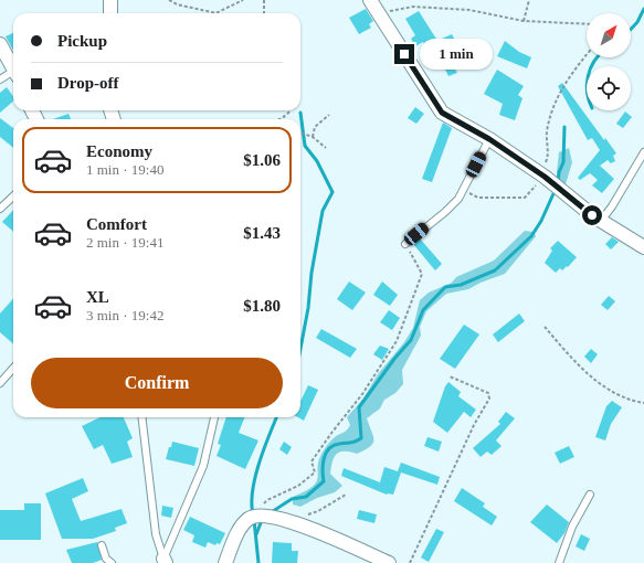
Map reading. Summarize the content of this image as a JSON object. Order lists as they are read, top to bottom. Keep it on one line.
{"north":"top right","page":{"banner":["Pickup","Drop-off"],"bubble":"1 min","list":[{"name":"Economy","note":"1 min · 19:40","value":"$1.06"},{"name":"Comfort","note":"2 min · 19:41","value":"$1.43"},{"name":"XL","note":"3 min · 19:42","value":"$1.80"}],"buttons":"Confirm"}}
